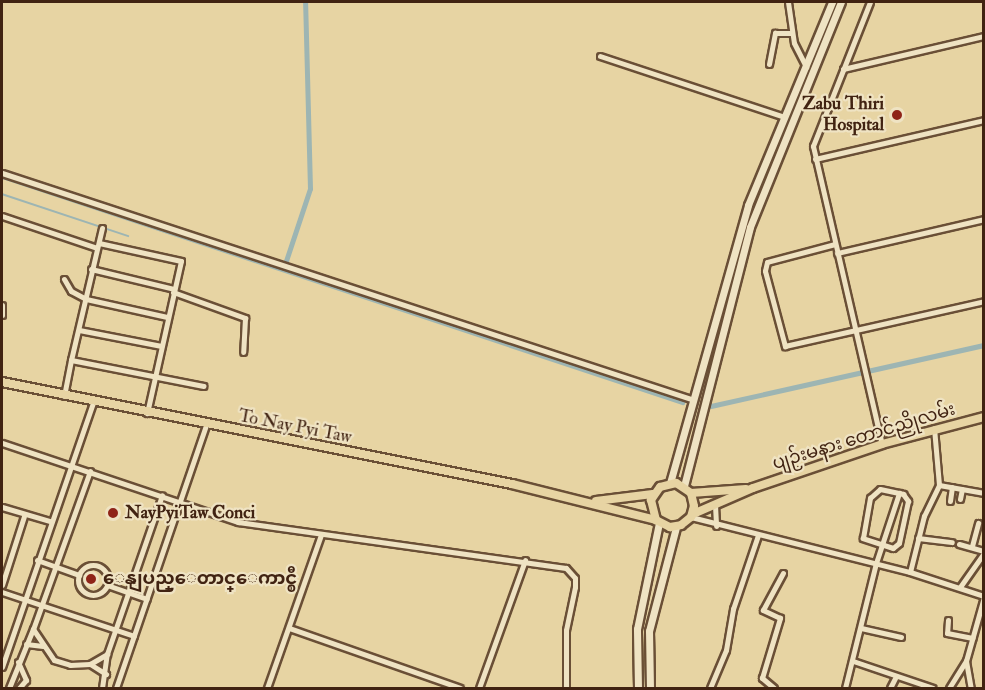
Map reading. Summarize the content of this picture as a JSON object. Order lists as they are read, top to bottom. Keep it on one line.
{"streets":{"main road":["To Nay Pyi Taw","ပျဉ်းမနား တောင်ညိုလမ်း"]},"places":["Zabu Thiri Hospital","NayPyiTaw Conci","ေနျပည္ေတာင္ေကာင္စီ"]}
